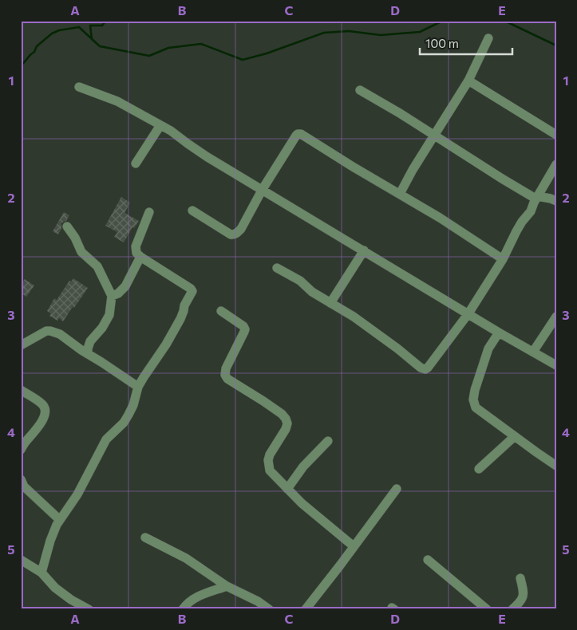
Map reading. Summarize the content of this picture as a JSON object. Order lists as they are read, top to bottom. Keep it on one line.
{"scale_bar":"100 m","grid":{"columns":["A","B","C","D","E"],"rows":["1","2","3","4","5"]}}
